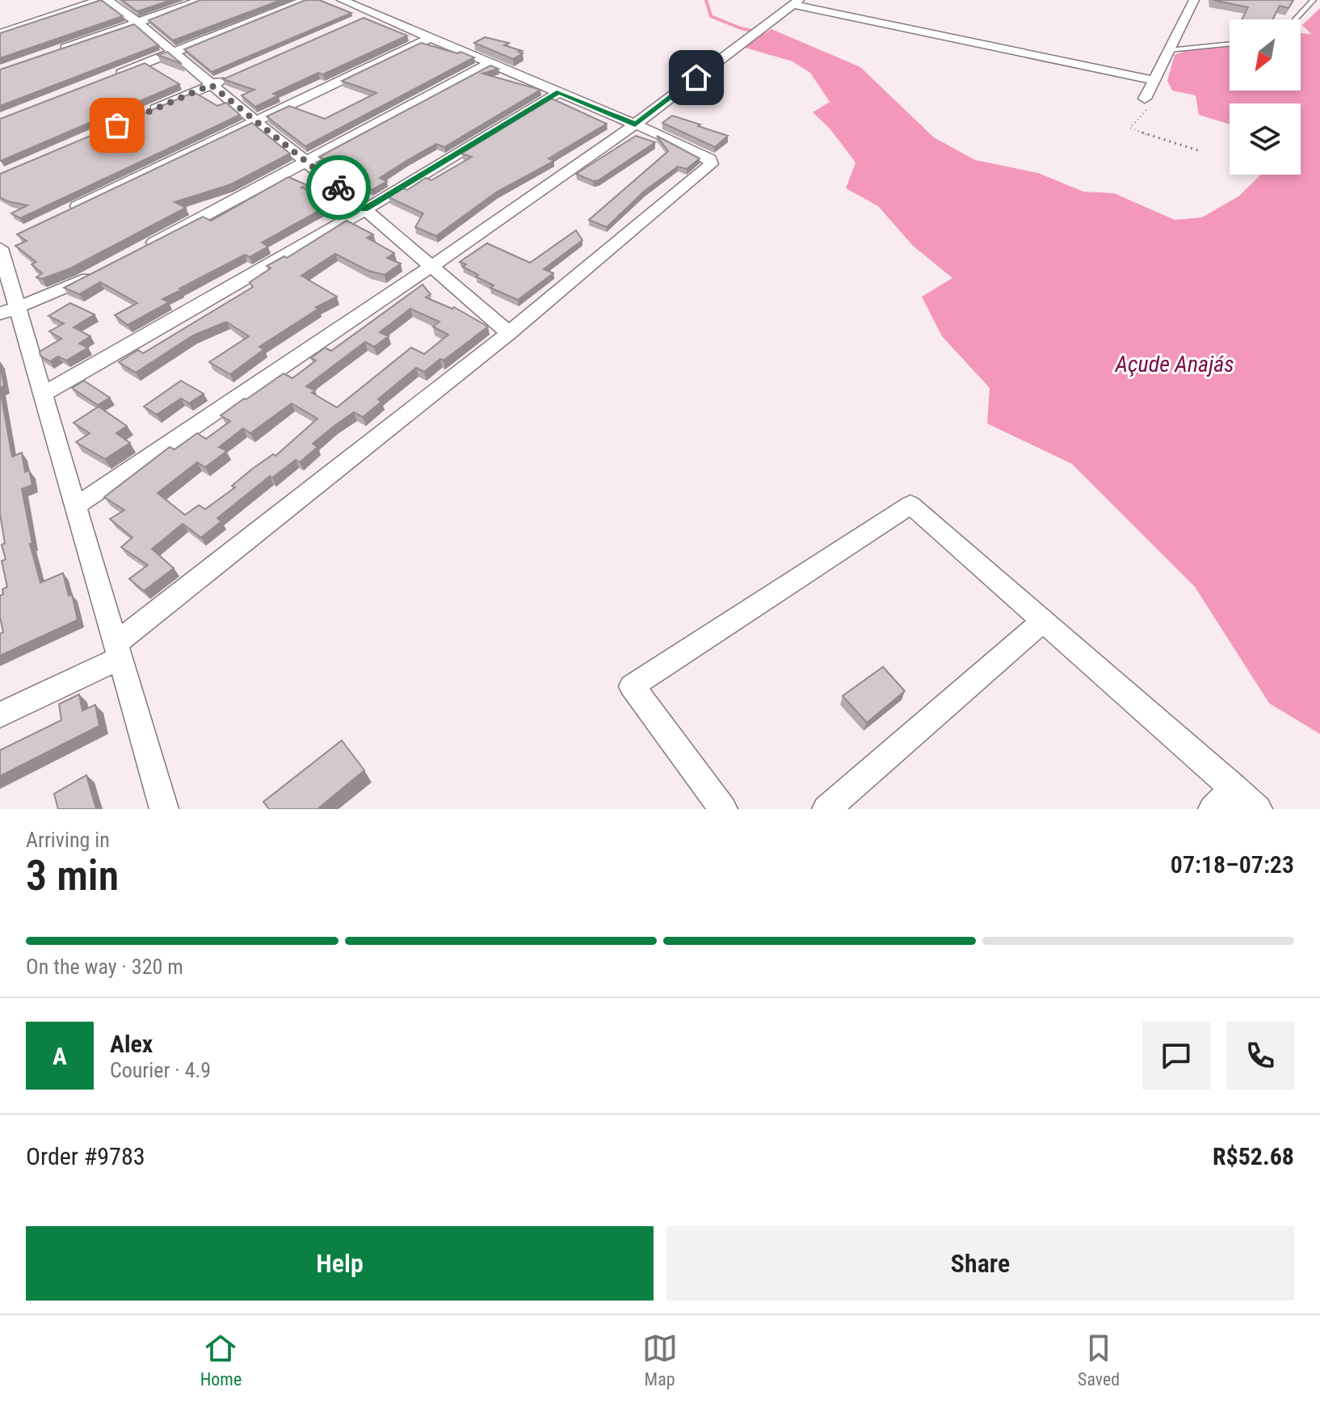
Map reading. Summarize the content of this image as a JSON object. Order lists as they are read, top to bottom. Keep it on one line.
{"water":["Açude Anajás"],"north":"bottom left","page":{"heading":["3 min","Arriving in","07:18–07:23"],"panel":["Alex","Courier · 4.9","Order #9783","R$52.68"],"bar":"On the way · 320 m","round":"A","buttons":["Help","Share"],"tabs":["Home","Map","Saved"]}}
